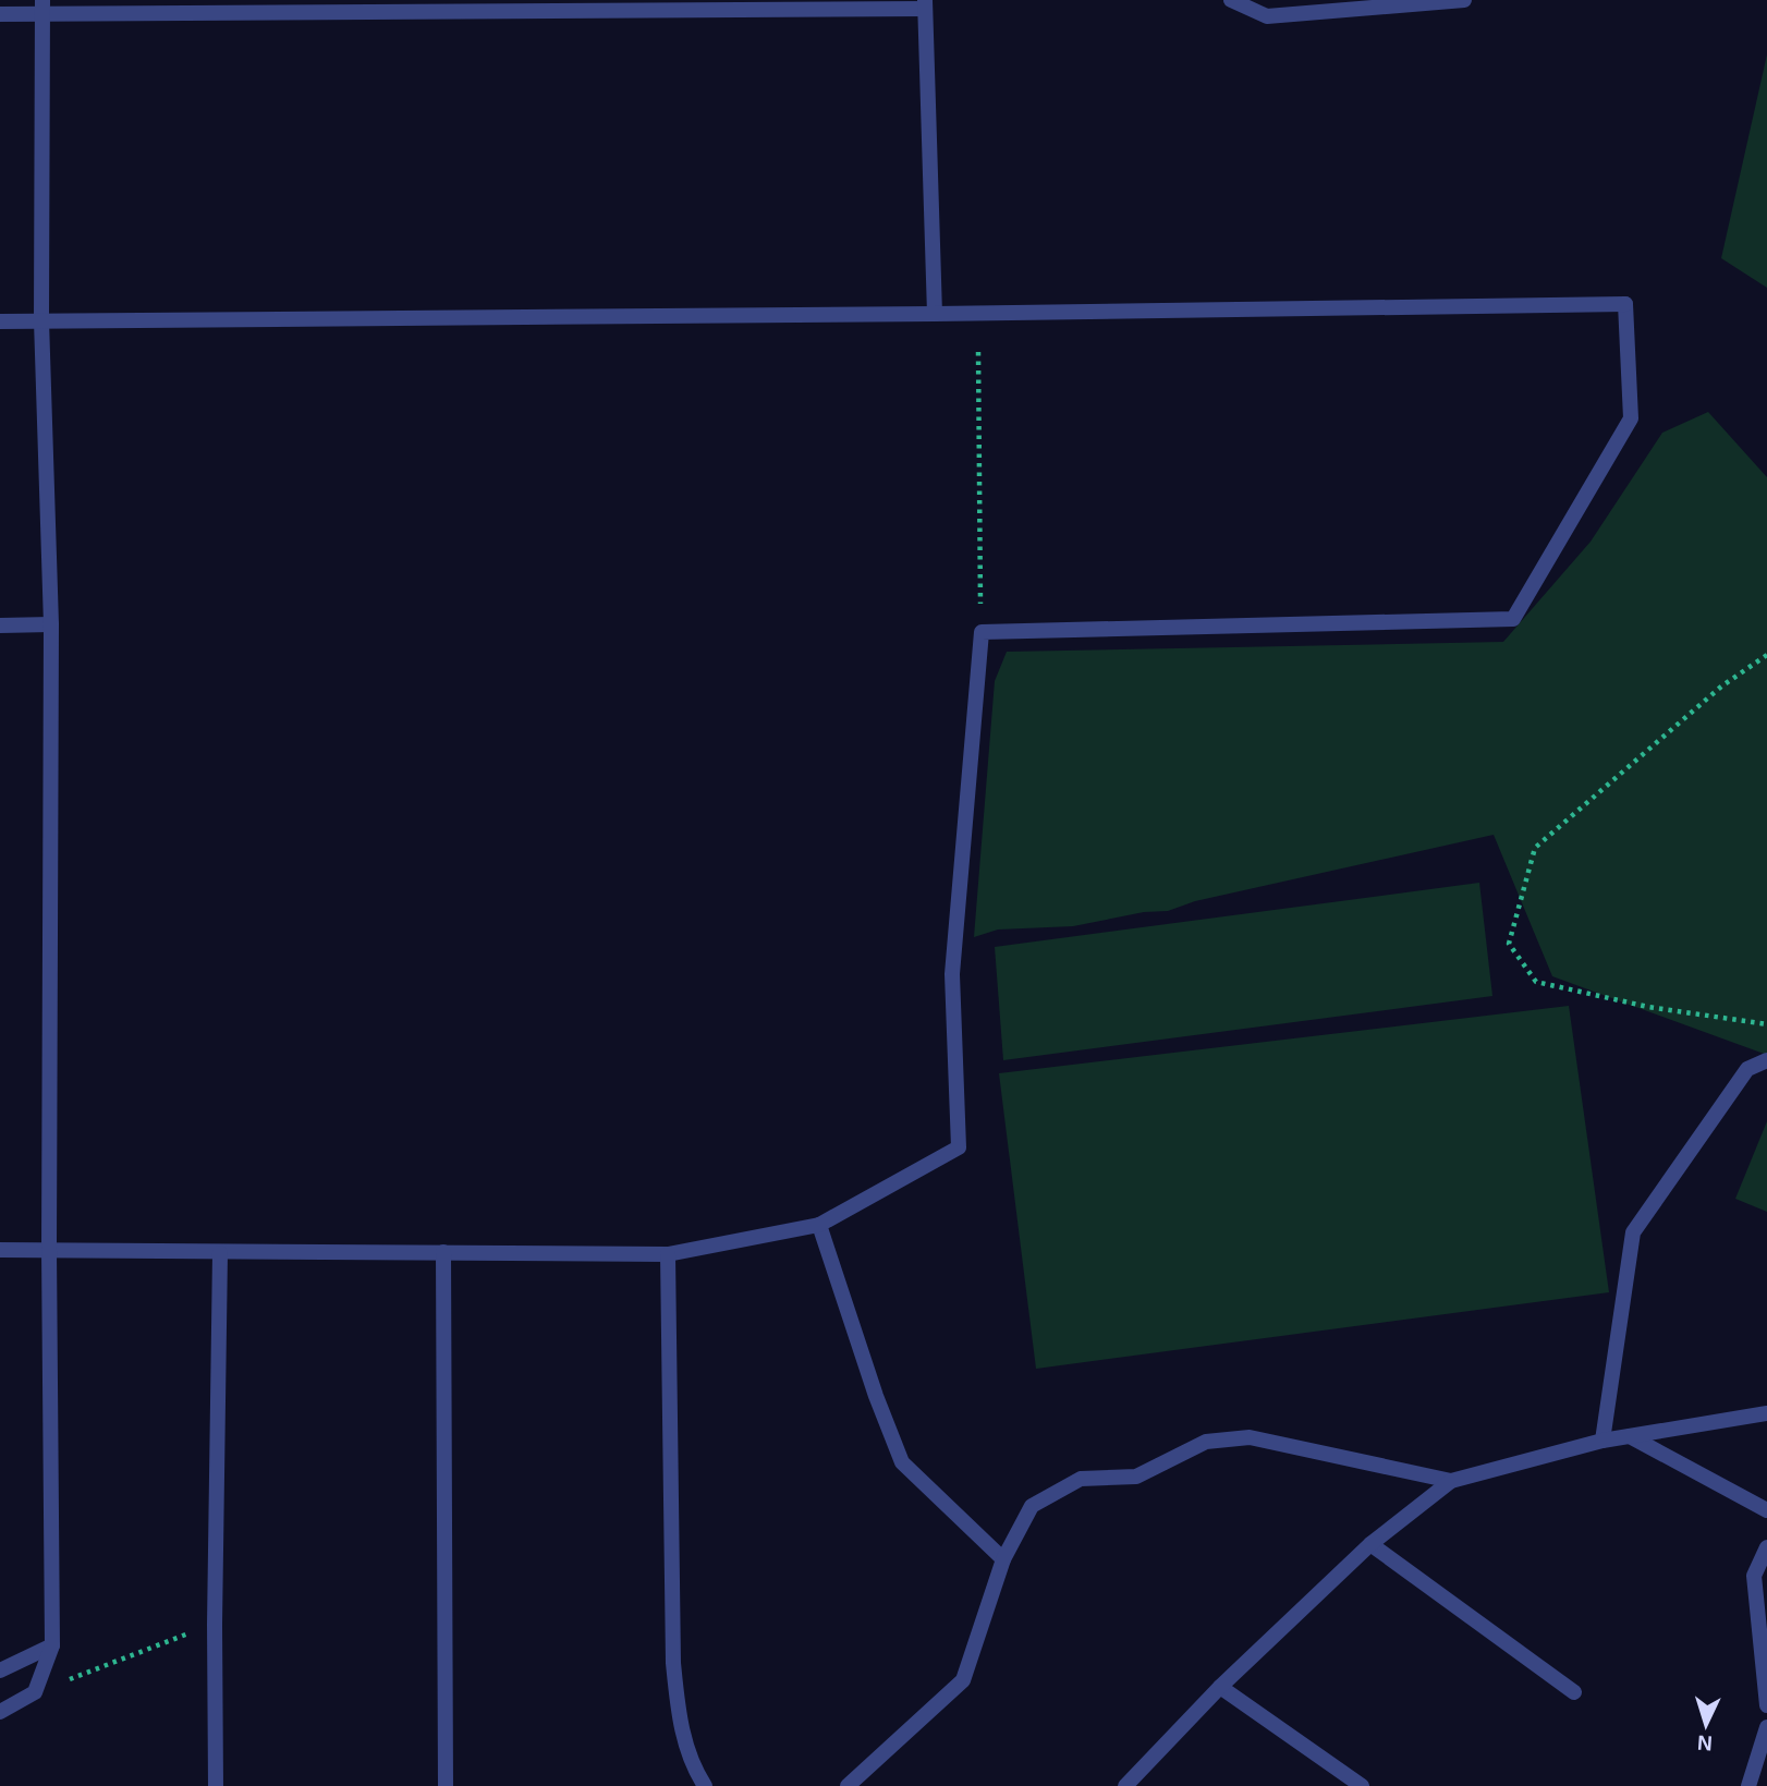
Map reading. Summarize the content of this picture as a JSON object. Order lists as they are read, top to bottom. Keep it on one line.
{"north":"bottom"}
